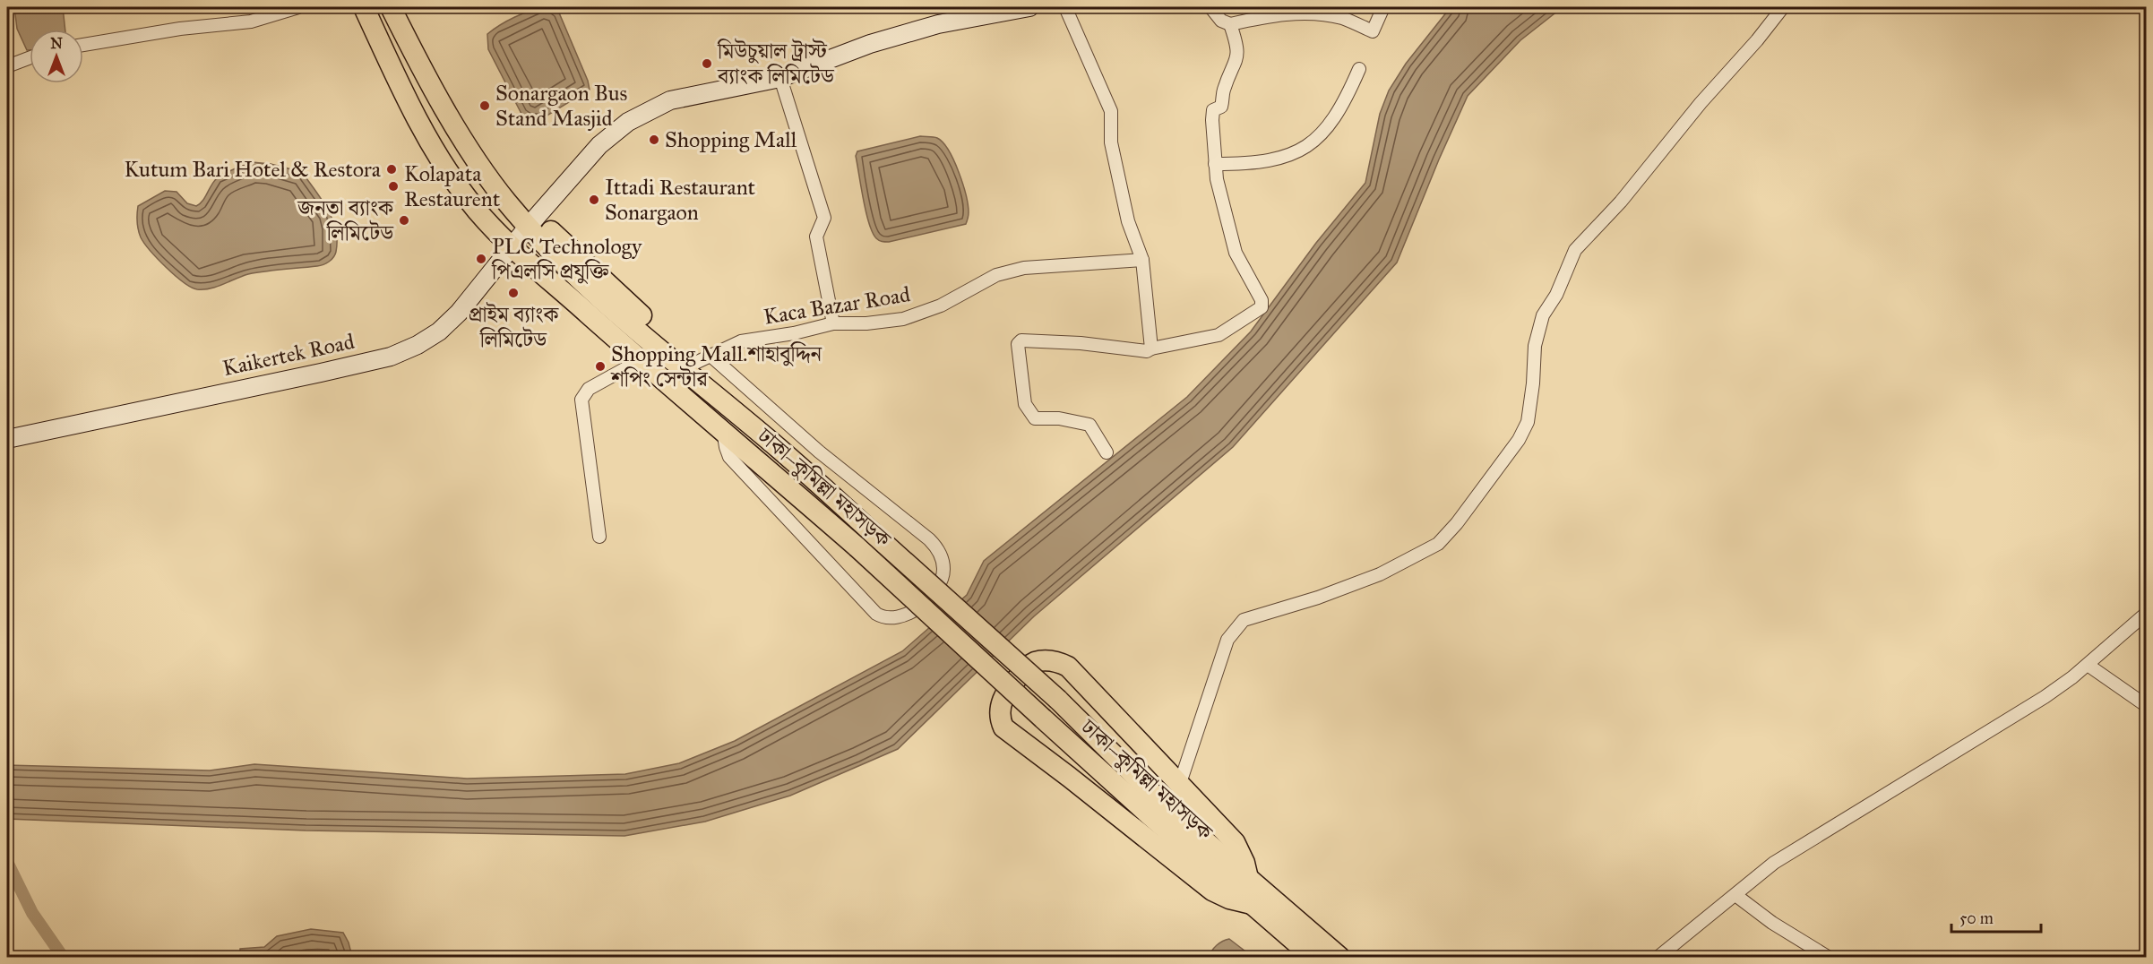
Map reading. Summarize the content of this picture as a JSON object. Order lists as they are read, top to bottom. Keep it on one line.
{"streets":{"highway":["ঢাকা–কুমিল্লা মহাসড়ক"],"main road":["Kaikertek Road"],"street":["Kaca Bazar Road"]},"crossings":[["Kaikertek Road","ঢাকা–কুমিল্লা মহাসড়ক"]],"places":["মিউচুয়াল ট্রাস্ট ব্যাংক লিমিটেড","Sonargaon Bus Stand Masjid","Shopping Mall","Kutum Bari Hotel & Restora","Kolapata Restaurent","Ittadi Restaurant Sonargaon","জনতা ব্যাংক লিমিটেড","PLC Technology পিএলসি প্রযুক্তি","প্রাইম ব্যাংক লিমিটেড","Shopping Mall.শাহাবুদ্দিন শপিং সেন্টার"],"scale_bar":"50 m","north":"top"}
